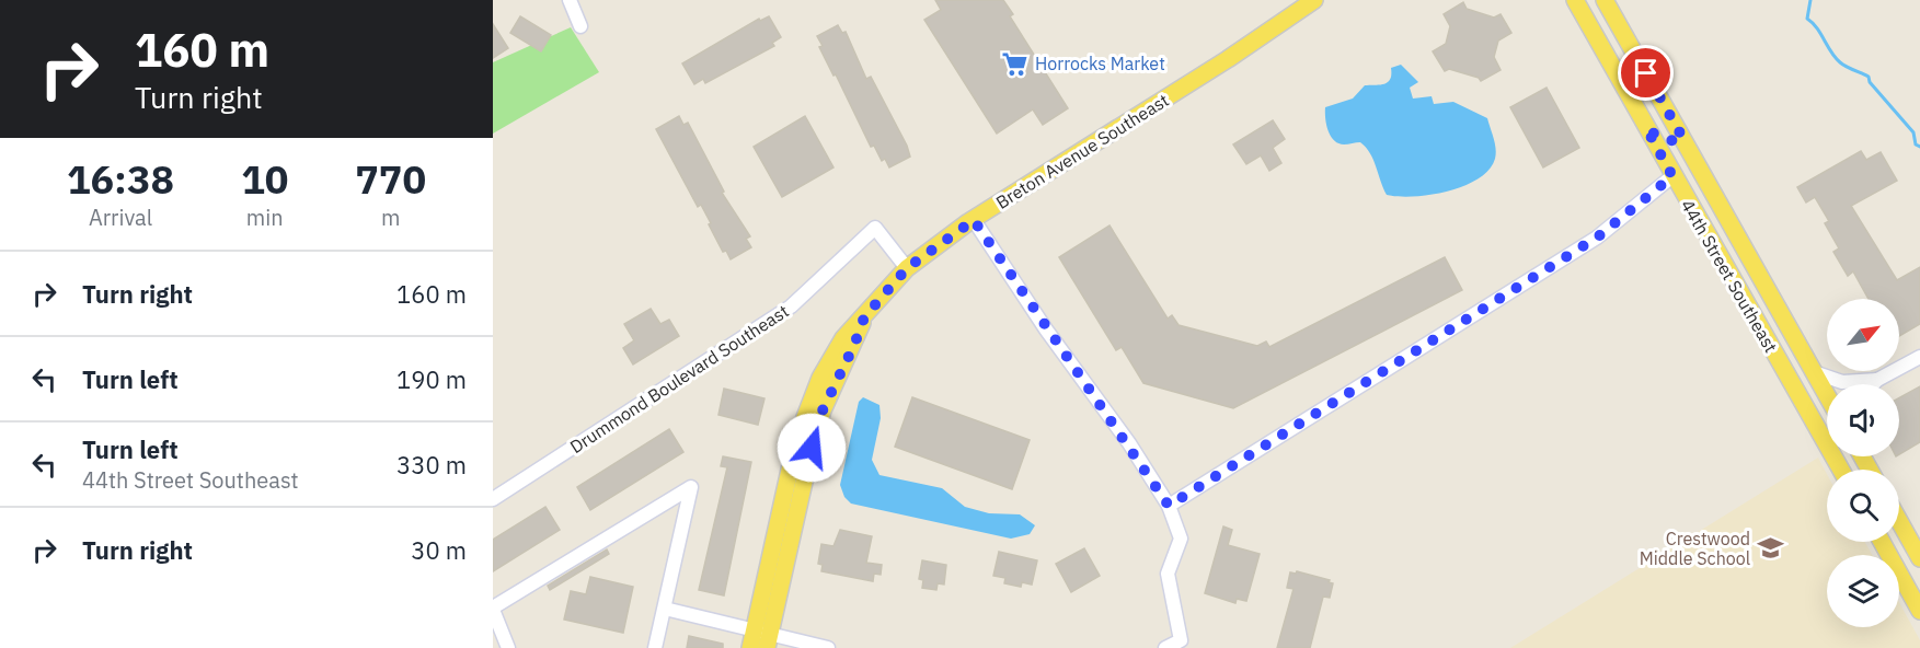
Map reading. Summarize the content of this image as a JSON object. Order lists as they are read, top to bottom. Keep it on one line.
{"streets":{"main road":["Breton Avenue Southeast","44th Street Southeast"],"street":["Drummond Boulevard Southeast"]},"crossings":[["Breton Avenue Southeast","Drummond Boulevard Southeast"]],"places":{"supermarket":["Horrocks Market"],"school or university":["Crestwood Middle School"]},"north":"top right","page":{"turn":["160 m","Turn right"],"eta":["16:38","Arrival","10","min","770","m"],"list":[{"name":"Turn right","value":"160 m"},{"name":"Turn left","value":"190 m"},{"name":"Turn left","note":"44th Street Southeast","value":"330 m"},{"name":"Turn right","value":"30 m"}]}}
